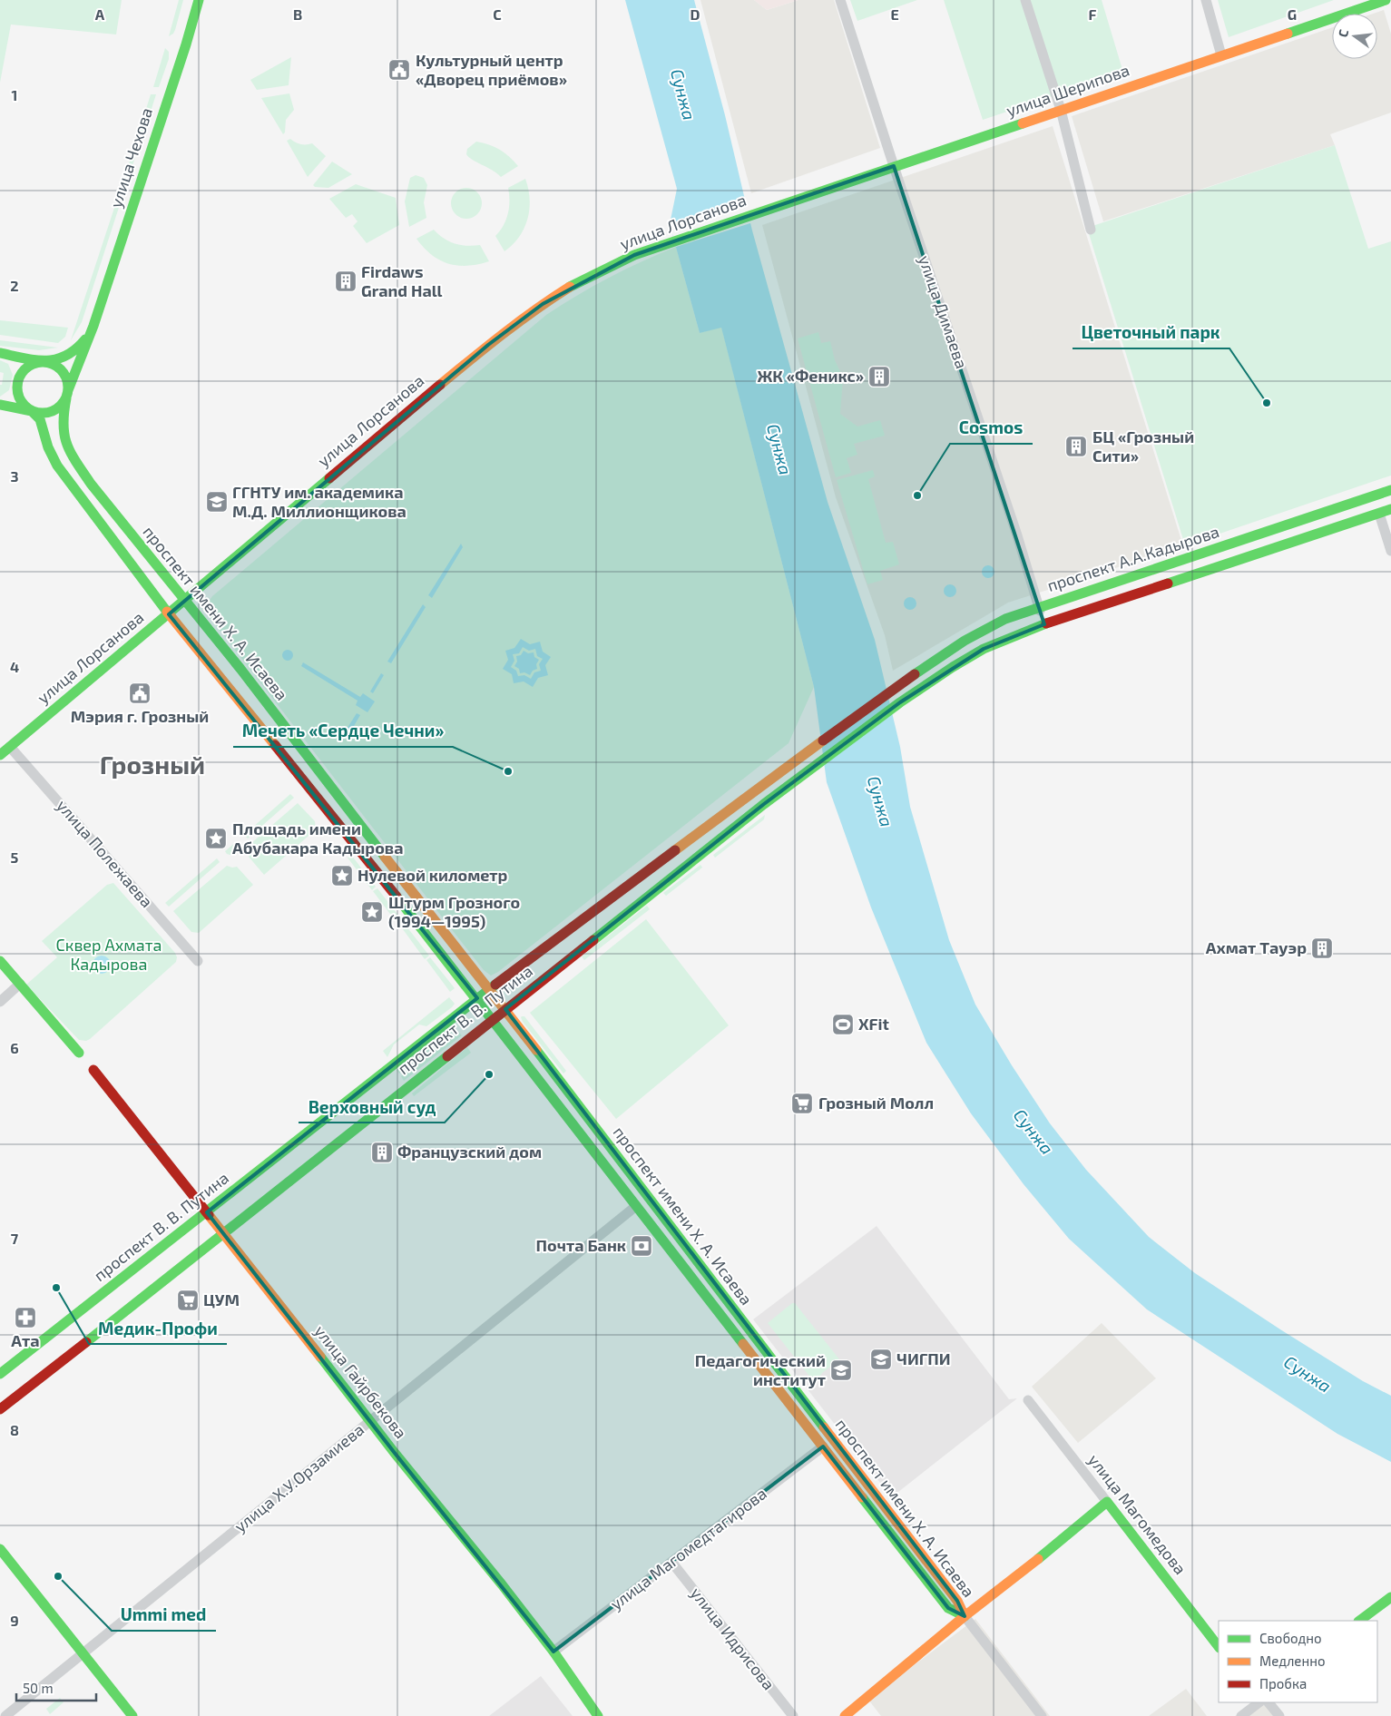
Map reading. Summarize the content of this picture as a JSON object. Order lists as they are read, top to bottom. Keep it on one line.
{"streets":{"main road":["улица Шерипова","улица Чехова","улица Лорсанова","проспект А.А.Кадырова","проспект имени Х. А. Исаева","проспект В. В. Путина","улица Гайрбекова","улица Магомедова"],"street":["улица Димаева","улица Полежаева","улица Х.У.Орзамиева","улица Магомедтагирова","улица Идрисова"]},"crossings":[["улица Шерипова","улица Лорсанова"],["улица Шерипова","улица Димаева"],["улица Чехова","проспект имени Х. А. Исаева"],["улица Лорсанова","проспект имени Х. А. Исаева"],["улица Лорсанова","улица Полежаева"],["улица Димаева","проспект А.А.Кадырова"],["проспект А.А.Кадырова","проспект В. В. Путина"],["проспект имени Х. А. Исаева","проспект В. В. Путина"],["проспект имени Х. А. Исаева","улица Х.У.Орзамиева"],["проспект имени Х. А. Исаева","улица Магомедтагирова"],["проспект В. В. Путина","улица Гайрбекова"],["улица Гайрбекова","улица Х.У.Орзамиева"],["улица Гайрбекова","улица Магомедтагирова"],["улица Магомедтагирова","улица Идрисова"]],"districts":["Грозный"],"water":["Сунжа"],"parks":["Сквер Ахмата Кадырова"],"places":{"public building":["Культурный центр «Дворец приёмов»","Мэрия г. Грозный"],"building":["Firdaws Grand Hall","ЖК «Феникс»","БЦ «Грозный Сити»","Ахмат Тауэр","Французский дом"],"other":["Цветочный парк","Cosmos","Мечеть «Сердце Чечни»","Верховный суд","Медик-Профи","Ummi med"],"school or university":["ГГНТУ им. академика М.Д. Миллионщикова","ЧИГПИ","Педагогический институт"],"place":["Площадь имени Абубакара Кадырова","Нулевой километр","Штурм Грозного (1994—1995)"],"sports":["XFit"],"supermarket":["Грозный Молл","ЦУМ"],"bank":["Почта Банк"],"pharmacy":["Ата"]},"legend":["Свободно","Медленно","Пробка"],"scale_bar":"50 m","north":"left","grid":{"columns":["A","B","C","D","E","F","G"],"rows":["1","2","3","4","5","6","7","8","9"]}}
